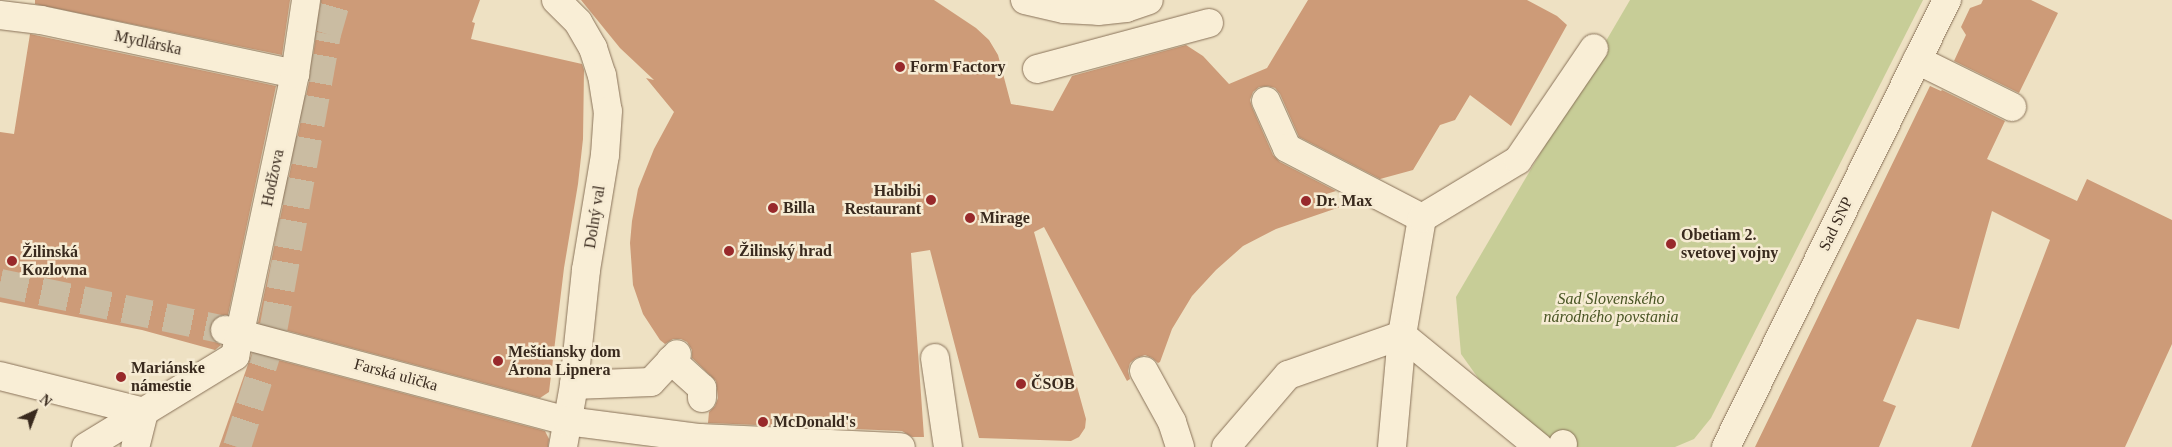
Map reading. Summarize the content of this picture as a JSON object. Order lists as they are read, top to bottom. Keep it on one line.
{"streets":{"street":["Mydlárska","Hodžova","Dolný val","Sad SNP","Farská ulička"]},"crossings":[["Mydlárska","Hodžova"],["Hodžova","Farská ulička"],["Dolný val","Farská ulička"]],"parks":["Sad Slovenského národného povstania"],"places":["Form Factory","Habibi Restaurant","Dr. Max","Billa","Mirage","Obetiam 2. svetovej vojny","Žilinský hrad","Žilinská Kozlovna","Meštiansky dom Árona Lipnera","Mariánske námestie","ČSOB","McDonald's"],"north":"top right"}
